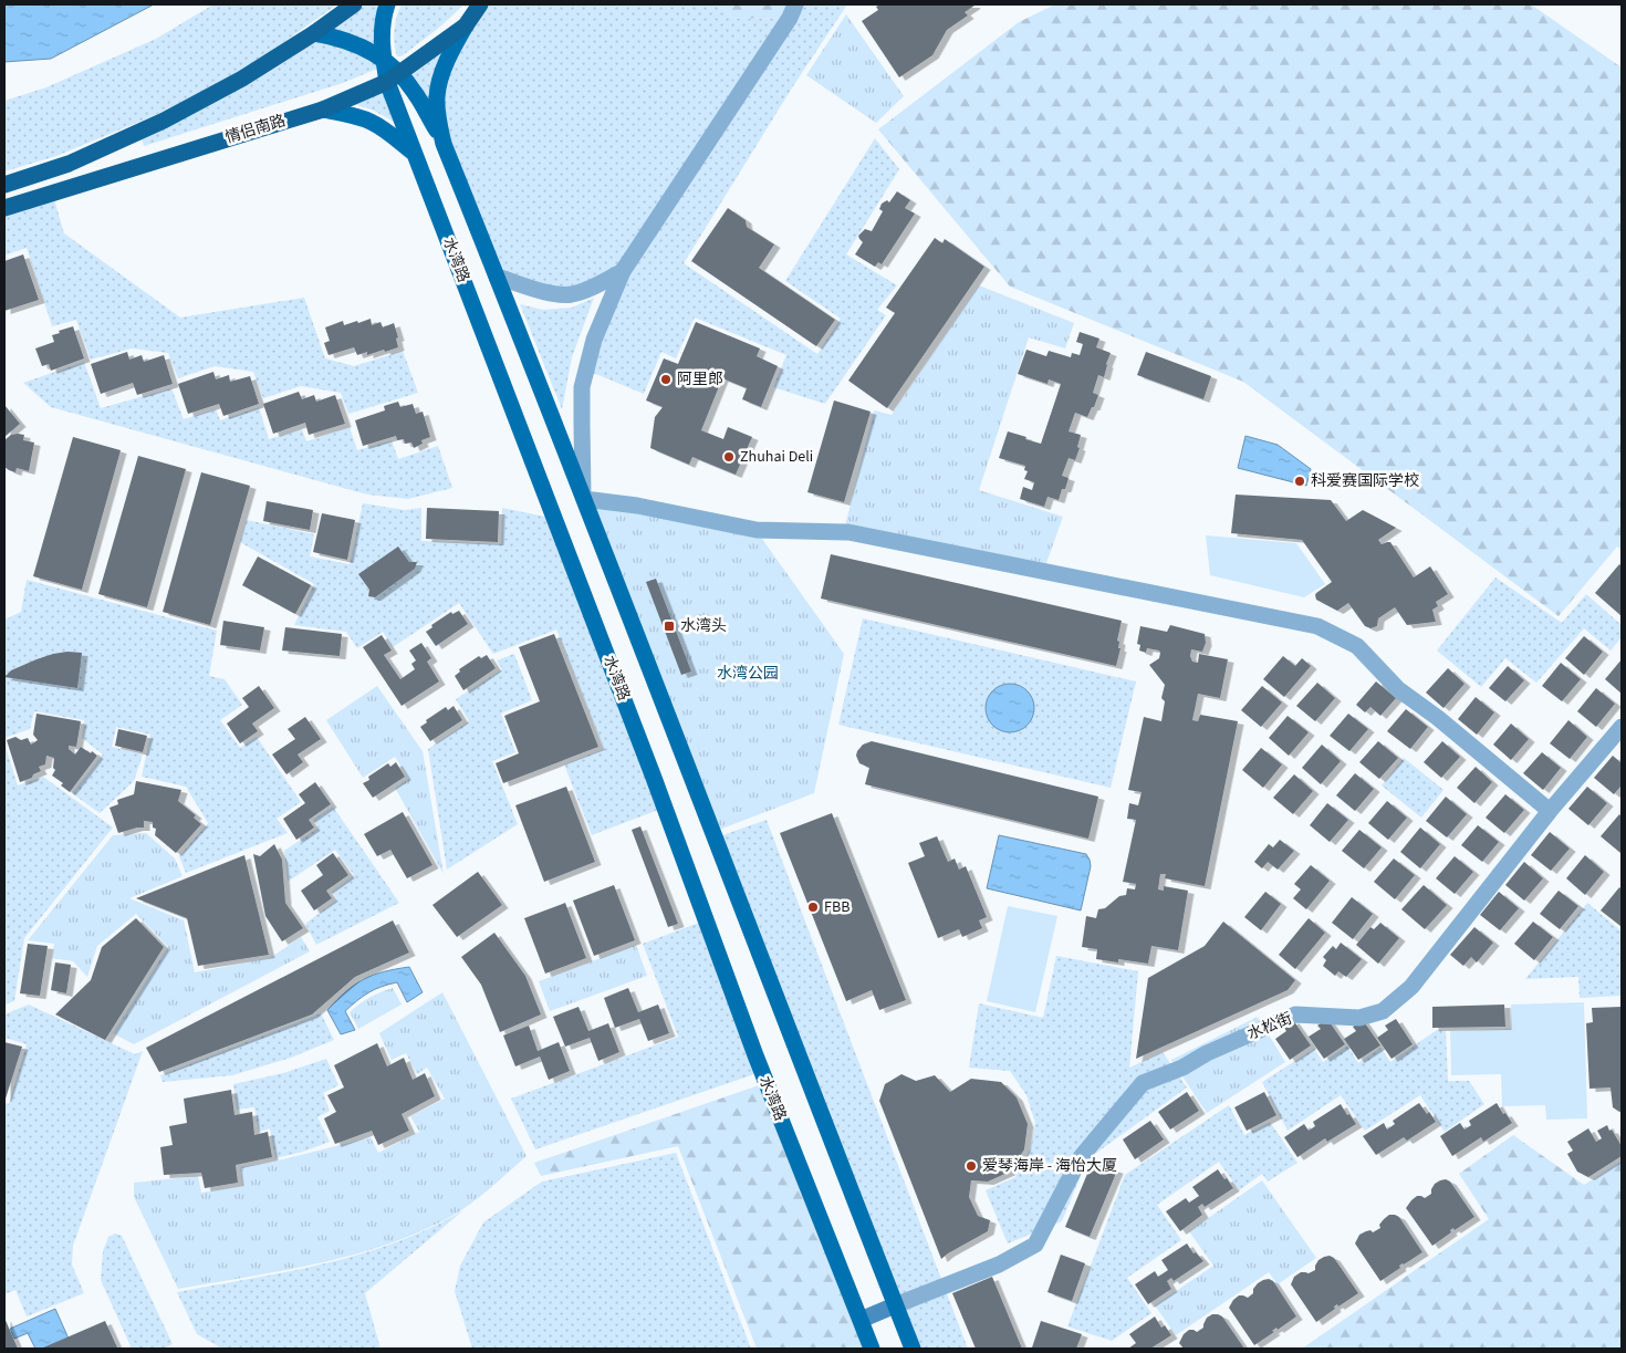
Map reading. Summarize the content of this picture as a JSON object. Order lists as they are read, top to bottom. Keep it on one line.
{"streets":{"highway":["情侣南路"],"main road":["水湾路"],"street":["水松街"]},"crossings":[["情侣南路","水湾路"],["水湾路","水松街"]],"parks":["水湾公园"],"places":{"other":["阿里郎","Zhuhai Deli","科爱赛国际学校","FBB","爱琴海岸 - 海怡大厦"],"transit":["水湾头"]}}
